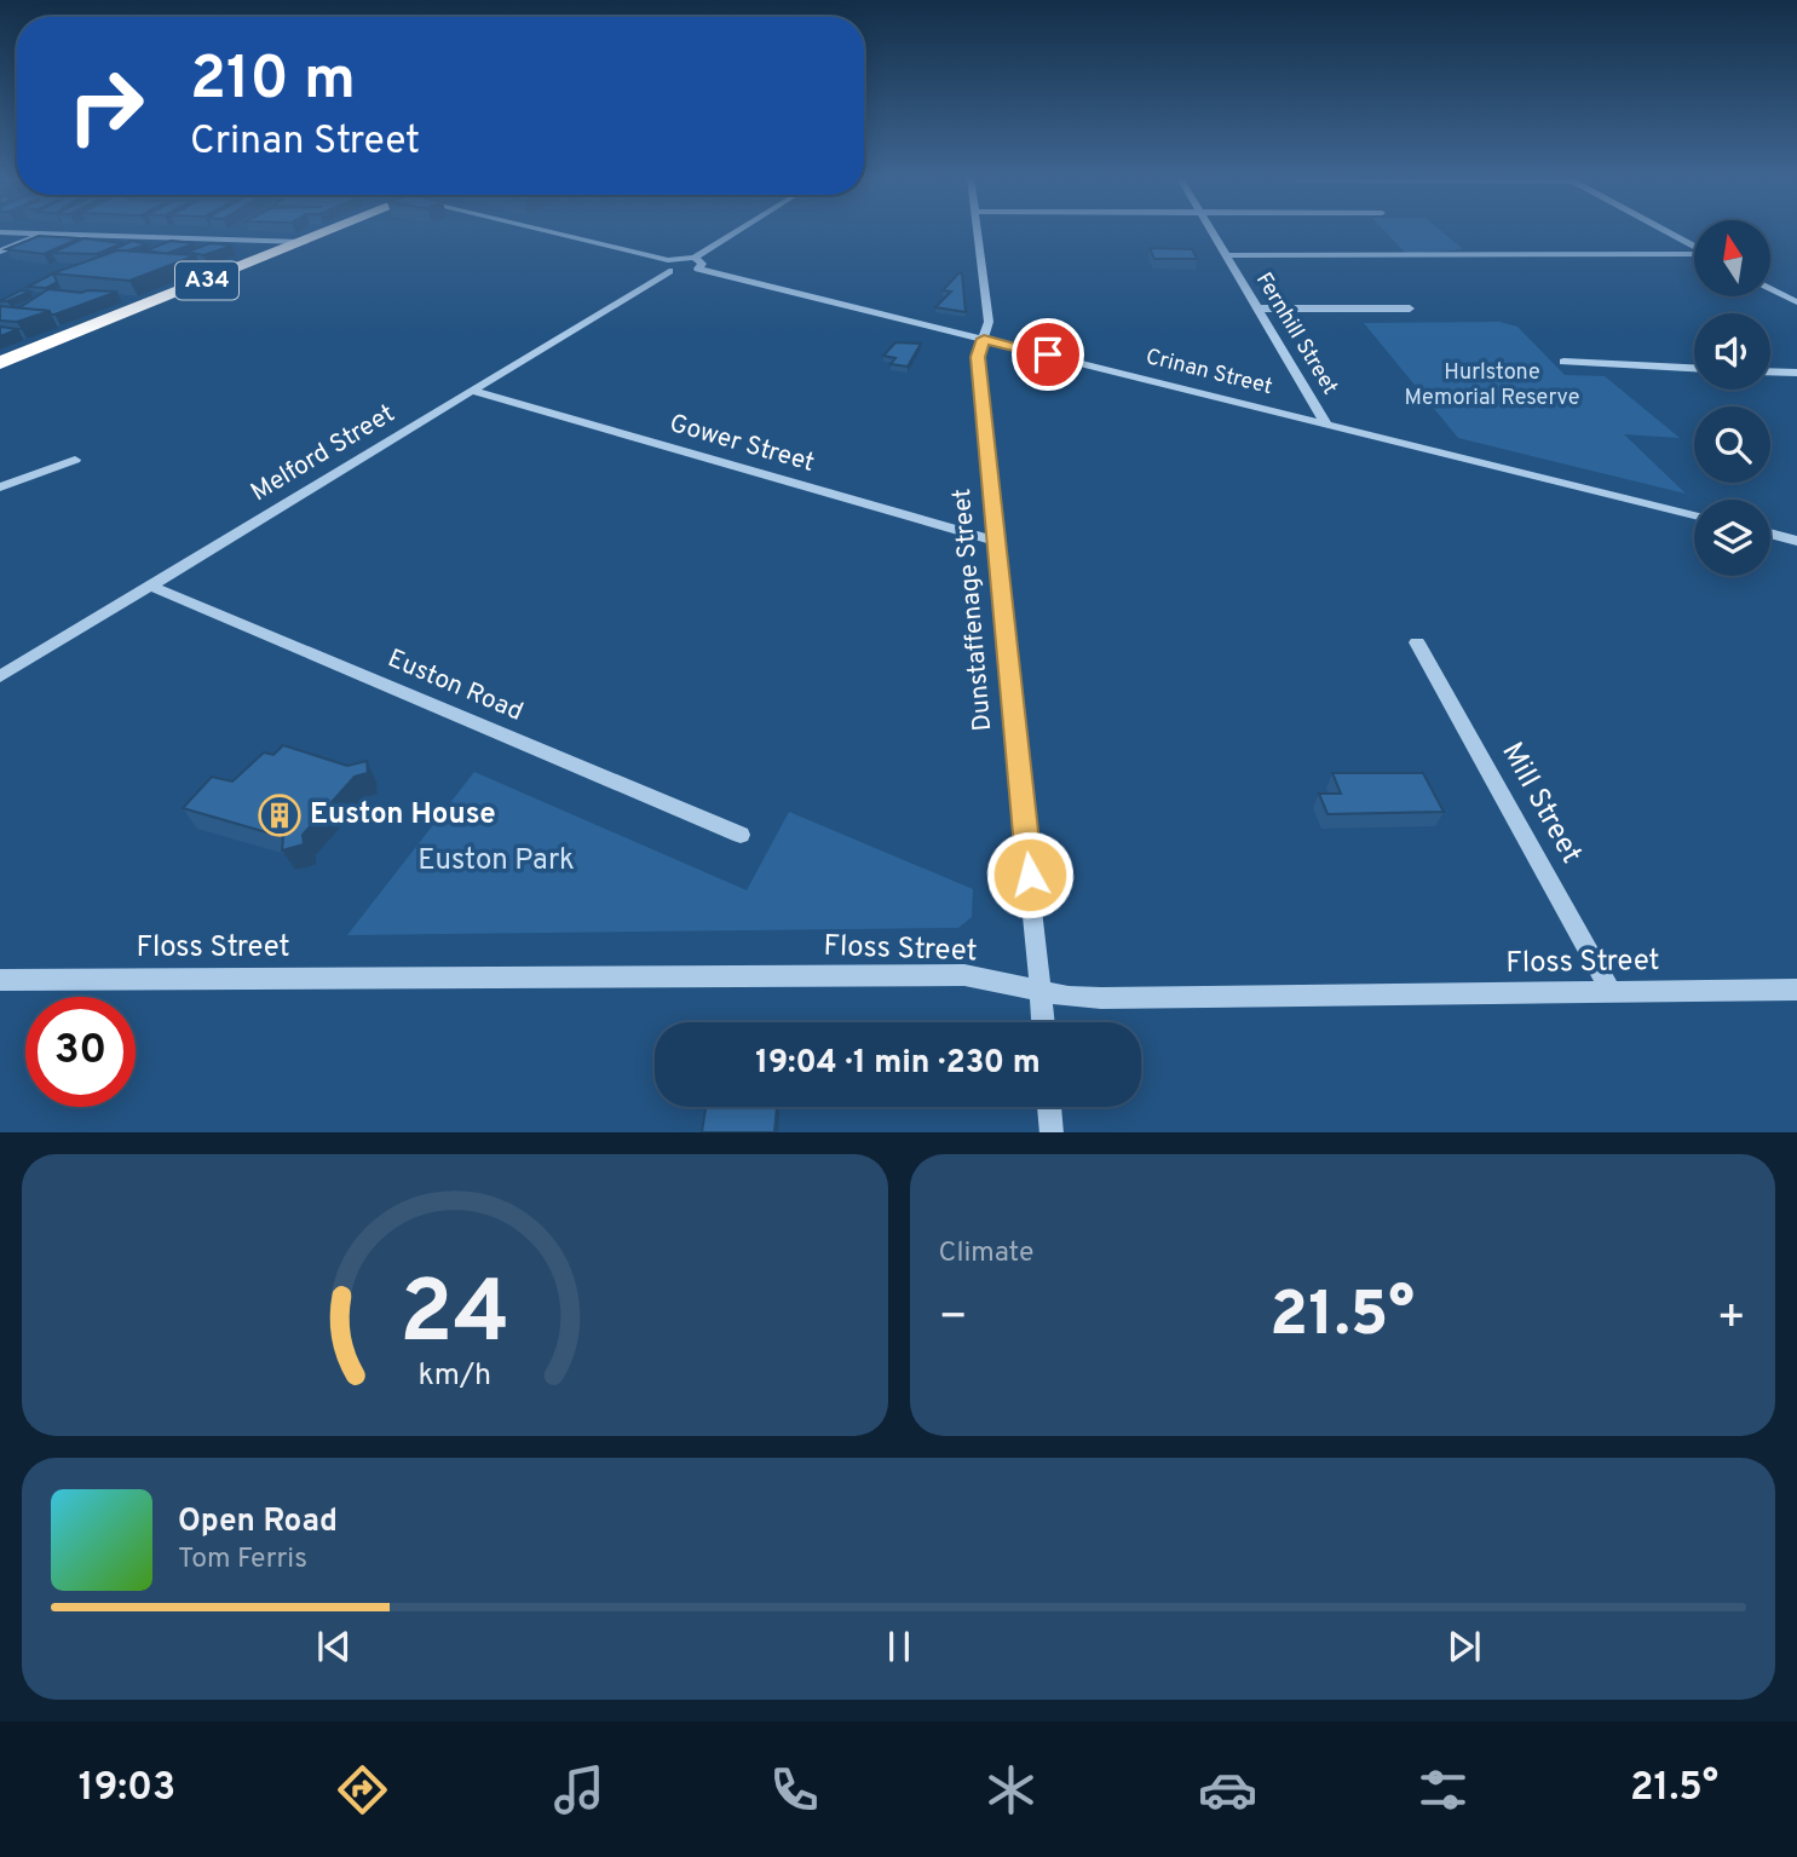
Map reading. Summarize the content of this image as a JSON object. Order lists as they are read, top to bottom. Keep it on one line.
{"streets":{"highway":["A34"],"street":["Fernhill Street","Crinan Street","Gower Street","Melford Street","Dunstaffenage Street","Euston Road","Mill Street","Floss Street"]},"crossings":[["Fernhill Street","Crinan Street"],["Crinan Street","Melford Street"],["Crinan Street","Dunstaffenage Street"],["Gower Street","Melford Street"],["Gower Street","Dunstaffenage Street"],["Melford Street","Euston Road"],["Dunstaffenage Street","Floss Street"],["Mill Street","Floss Street"]],"parks":["Hurlstone Memorial Reserve","Euston Park"],"places":{"building":["Euston House"]},"north":"top","page":{"turn":["210 m","Crinan Street"],"limit":"30","trip":"19:04 · 1 min · 230 m","tile":"Climate","heat":["−","21.5°","+"],"song":["Open Road","Tom Ferris"],"tabs":["19:03","21.5°"],"gauge":["24","km/h"]}}
